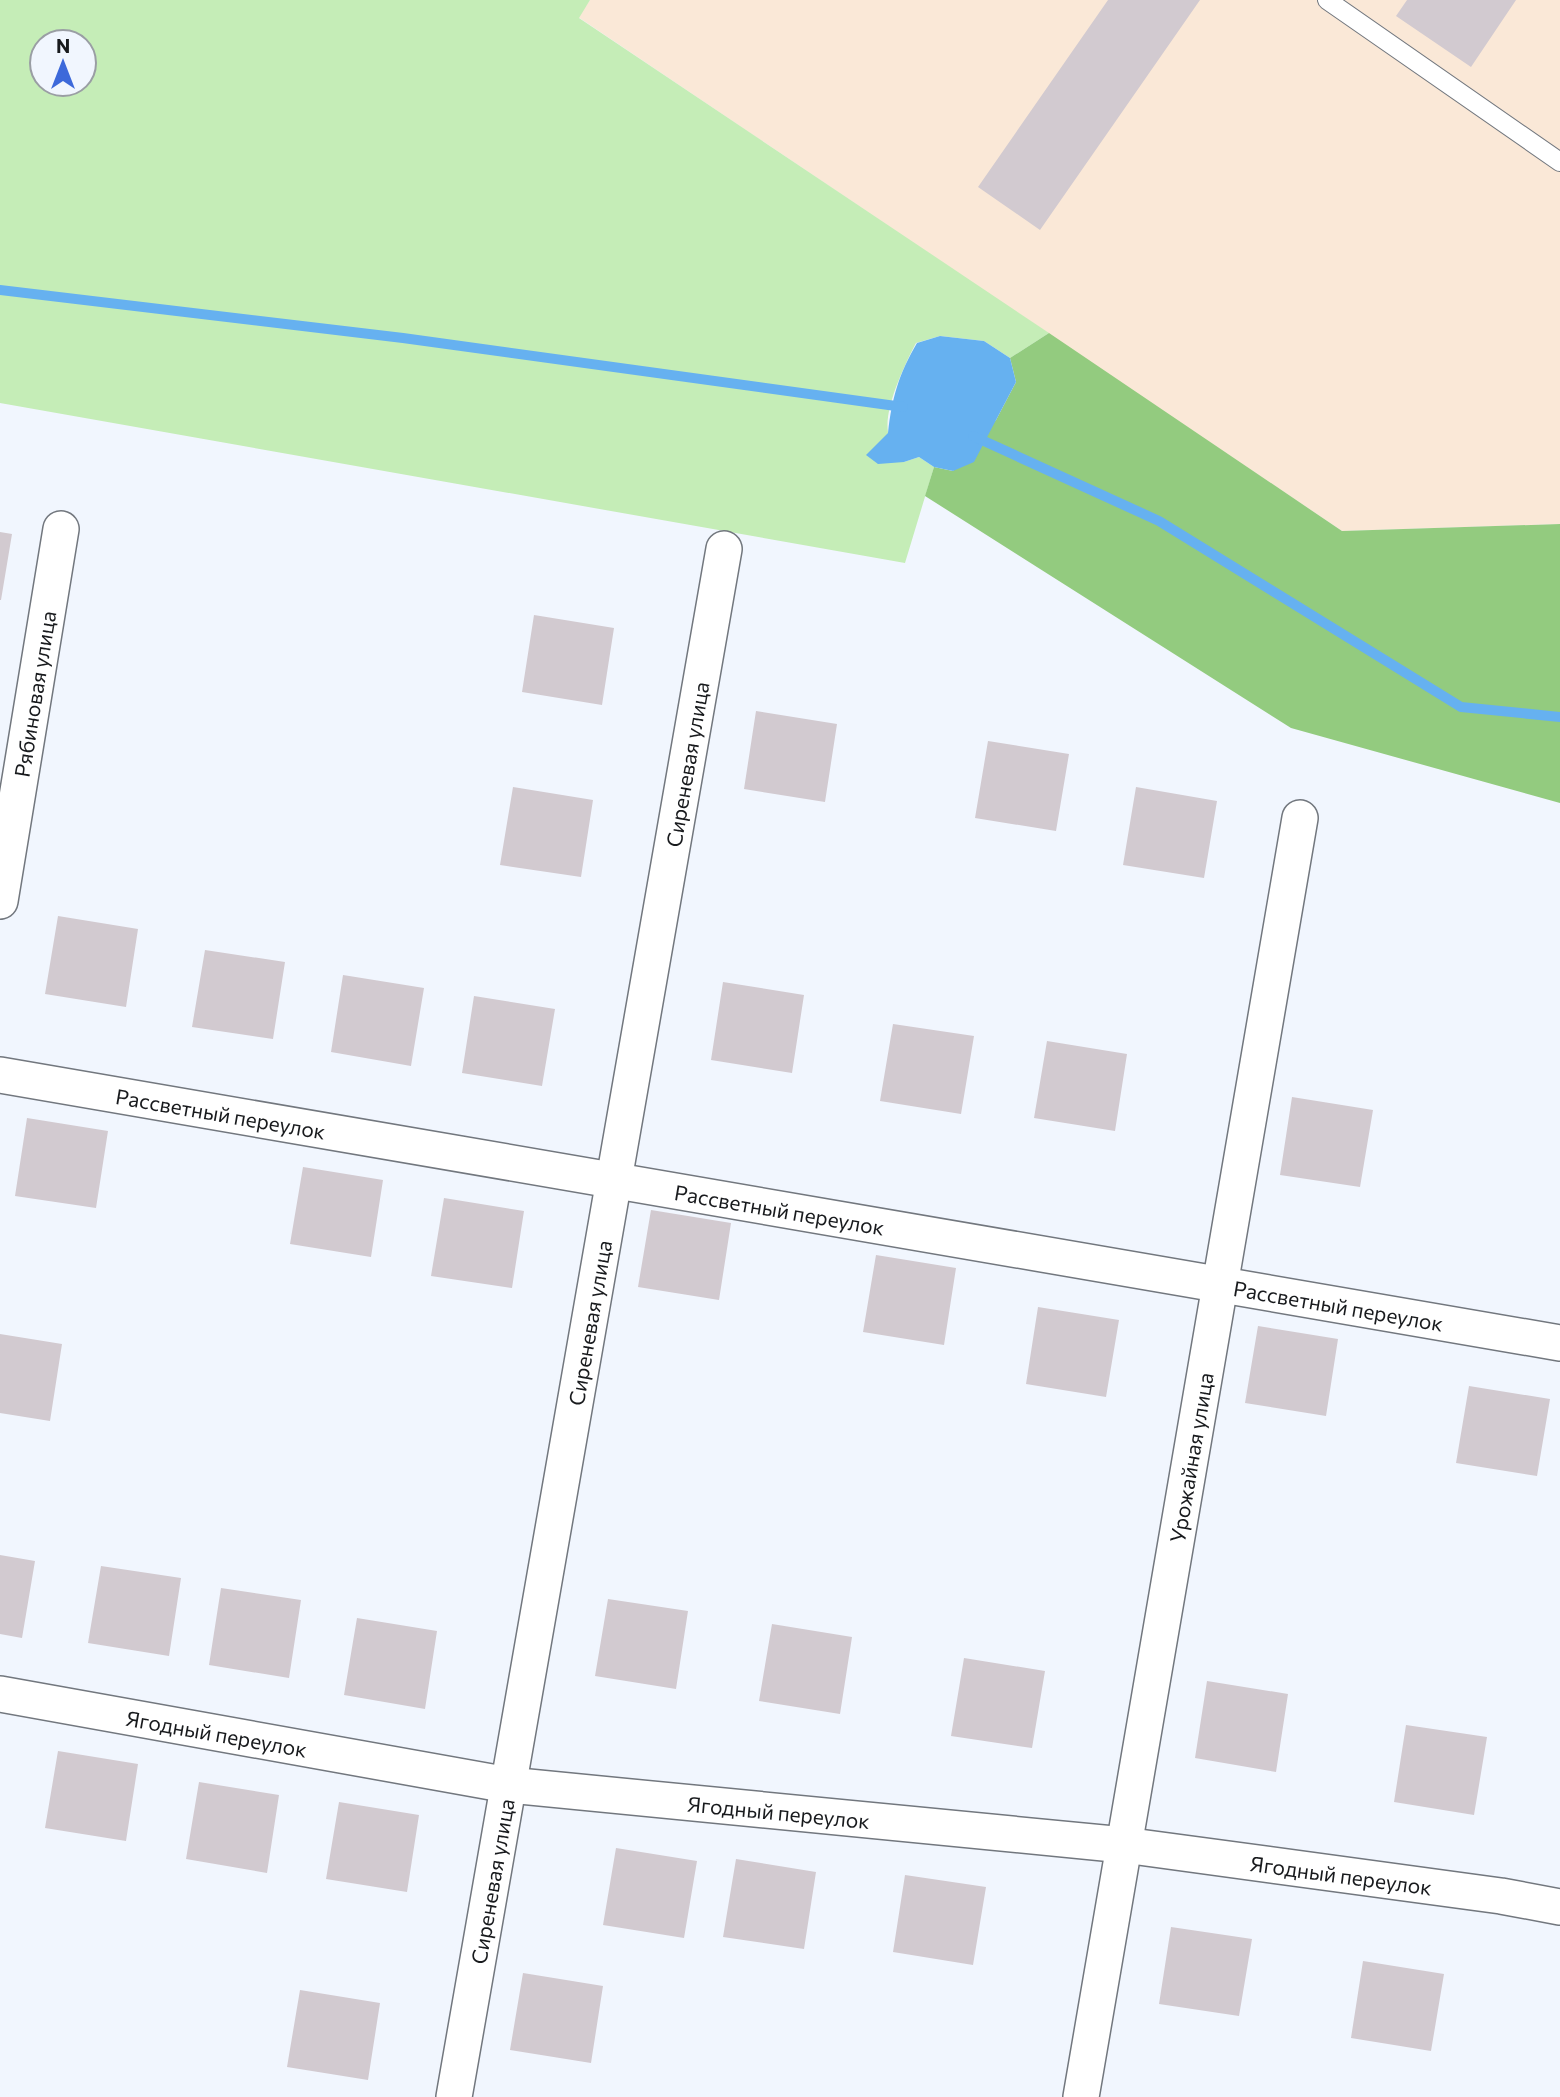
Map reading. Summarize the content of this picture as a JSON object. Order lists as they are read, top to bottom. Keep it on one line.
{"streets":{"street":["Рябиновая улица","Сиреневая улица","Рассветный переулок","Урожайная улица","Ягодный переулок"]},"crossings":[["Сиреневая улица","Рассветный переулок"],["Сиреневая улица","Ягодный переулок"],["Рассветный переулок","Урожайная улица"],["Урожайная улица","Ягодный переулок"]],"north":"top"}
